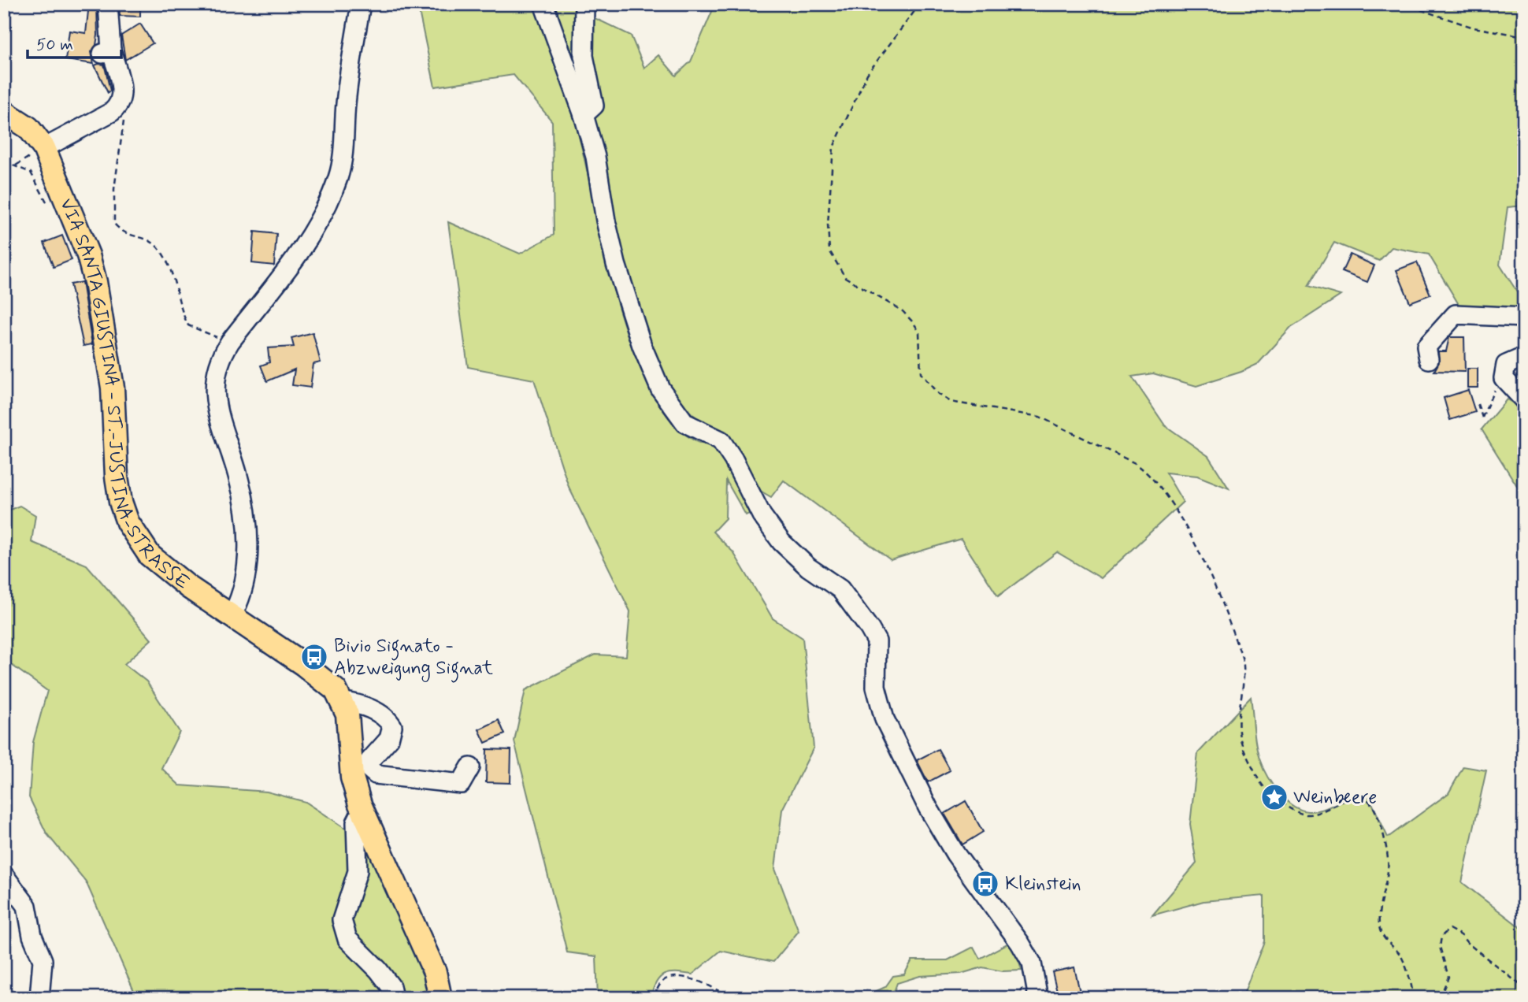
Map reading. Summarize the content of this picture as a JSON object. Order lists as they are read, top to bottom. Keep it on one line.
{"streets":{"main road":["VIA SANTA GIUSTINA - ST.-JUSTINA-STRASSE"]},"places":{"bus stop":["Bivio Signato - Abzweigung Signat","Kleinstein"],"place":["Weinbeere"]},"scale_bar":"50 m"}
